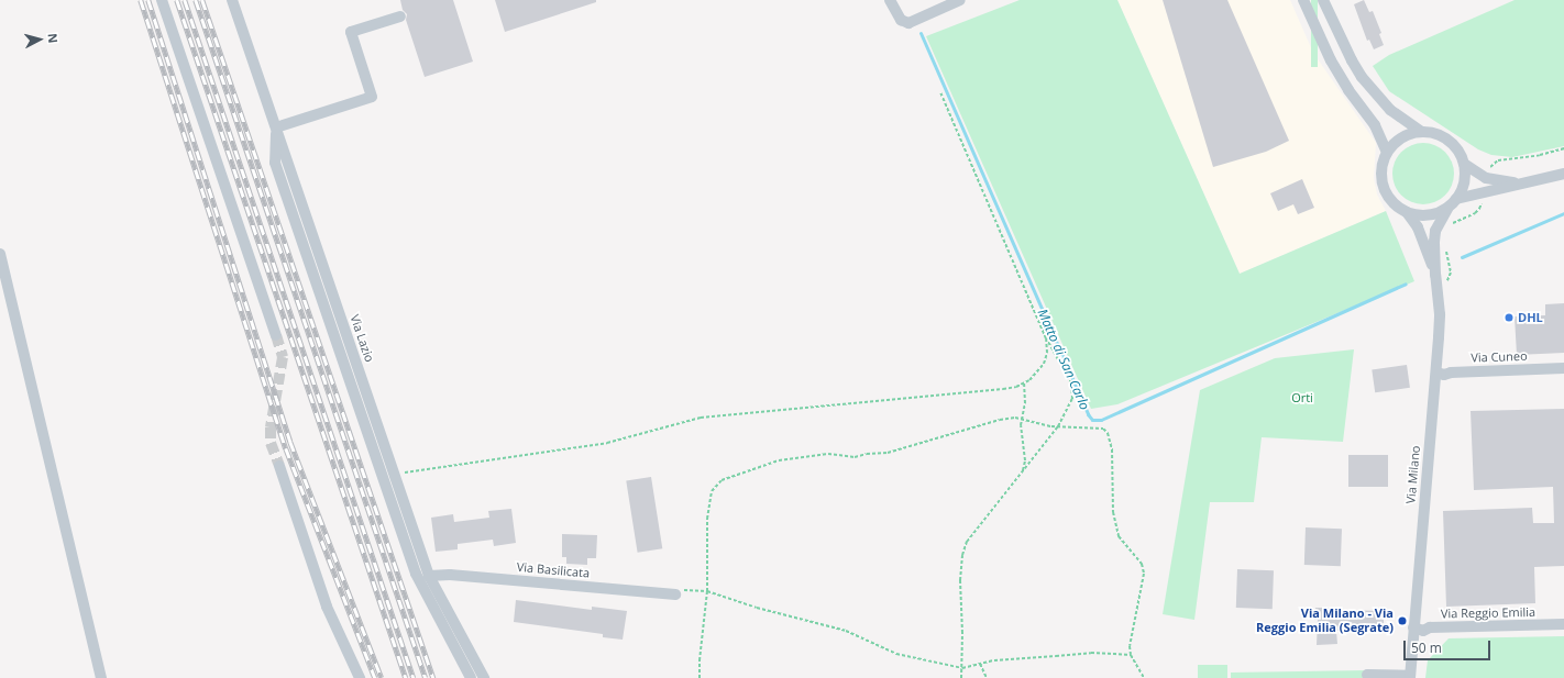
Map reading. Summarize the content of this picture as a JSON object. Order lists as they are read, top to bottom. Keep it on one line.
{"streets":{"street":["Via Lazio","Via Cuneo","Via Milano","Via Basilicata","Via Reggio Emilia"]},"crossings":[["Via Lazio","Via Basilicata"],["Via Cuneo","Via Milano"],["Via Milano","Via Reggio Emilia"]],"water":["Matto di San Carlo"],"parks":["Orti"],"places":["DHL","Via Milano - Via Reggio Emilia (Segrate)"],"scale_bar":"50 m","north":"right"}
